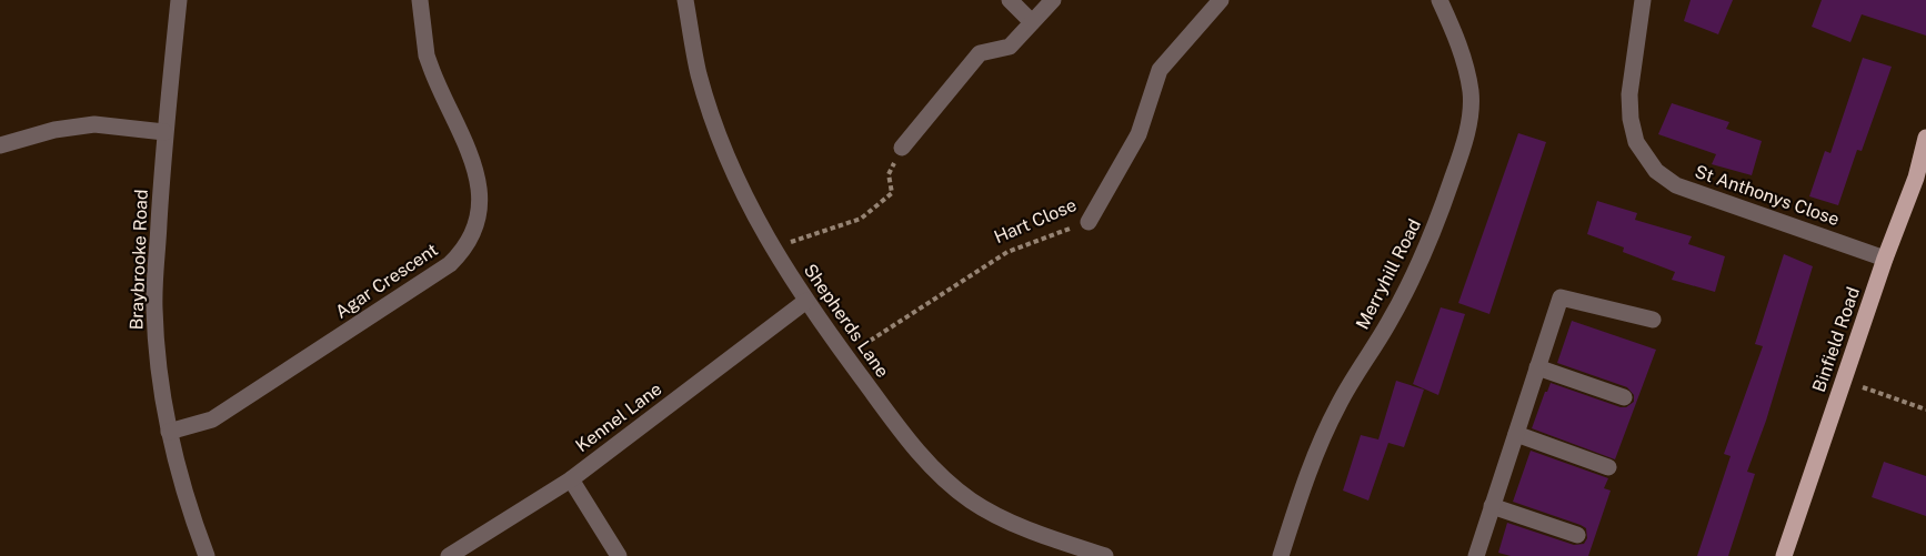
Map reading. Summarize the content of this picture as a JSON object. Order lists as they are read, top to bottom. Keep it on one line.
{"streets":{"main road":["Binfield Road"],"street":["St Anthonys Close","Hart Close","Braybrooke Road","Merryhill Road","Agar Crescent","Shepherds Lane","Kennel Lane"]},"crossings":[["St Anthonys Close","Binfield Road"],["Hart Close","Shepherds Lane"],["Braybrooke Road","Agar Crescent"],["Shepherds Lane","Kennel Lane"]]}
